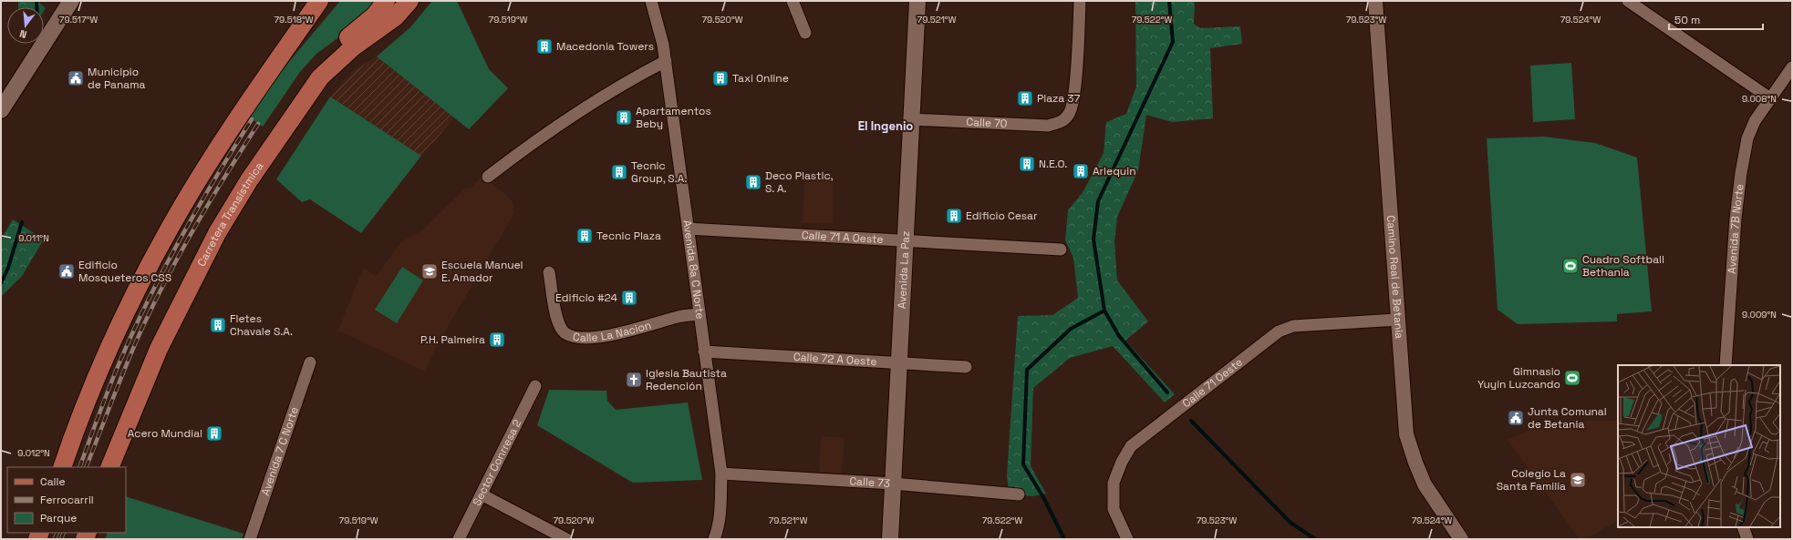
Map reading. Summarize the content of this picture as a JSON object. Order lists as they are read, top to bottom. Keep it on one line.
{"streets":{"main road":["Carretera Transístmica","Avenida La Paz"],"street":["Calle 70","Avenida 7B Norte","Calle 71 A Oeste","Avenida 8a C Norte","Camino Real de Betania","Calle La Nacion","Calle 72 A Oeste","Calle 71 Oeste","Avenida 7 C Norte","Sector Conrresa 2","Calle 73"]},"crossings":[["Calle 70","Avenida La Paz"],["Calle 71 A Oeste","Avenida 8a C Norte"],["Calle 71 A Oeste","Avenida La Paz"],["Avenida 8a C Norte","Calle La Nacion"],["Avenida 8a C Norte","Calle 72 A Oeste"],["Avenida 8a C Norte","Calle 73"],["Avenida La Paz","Calle 72 A Oeste"],["Avenida La Paz","Calle 73"],["Camino Real de Betania","Calle 71 Oeste"]],"districts":["El Ingenio"],"places":{"building":["Macedonia Towers","Taxi Online","Plaza 37","Apartamentos Beby","N.E.O.","Arlequin","Tecnic Group, S.A.","Deco Plastic, S. A.","Edificio Cesar","Tecnic Plaza","Edificio #24","Fletes Chavale S.A.","P.H. Palmeira","Acero Mundial"],"public building":["Municipio de Panama","Edificio Mosqueteros CSS","Junta Comunal de Betania"],"sports":["Cuadro Softball Bethania","Gimnasio Yuyin Luzcando"],"school or university":["Escuela Manuel E. Amador","Colegio La Santa Familia"],"church":["Iglesia Bautista Redención"]},"legend":["Calle","Ferrocarril","Parque"],"scale_bar":"50 m","north":"bottom","coordinates":["79.517°W","79.518°W","79.519°W","79.520°W","79.521°W","79.522°W","79.523°W","79.524°W","9.008°N","9.011°N","9.009°N","9.012°N"]}
